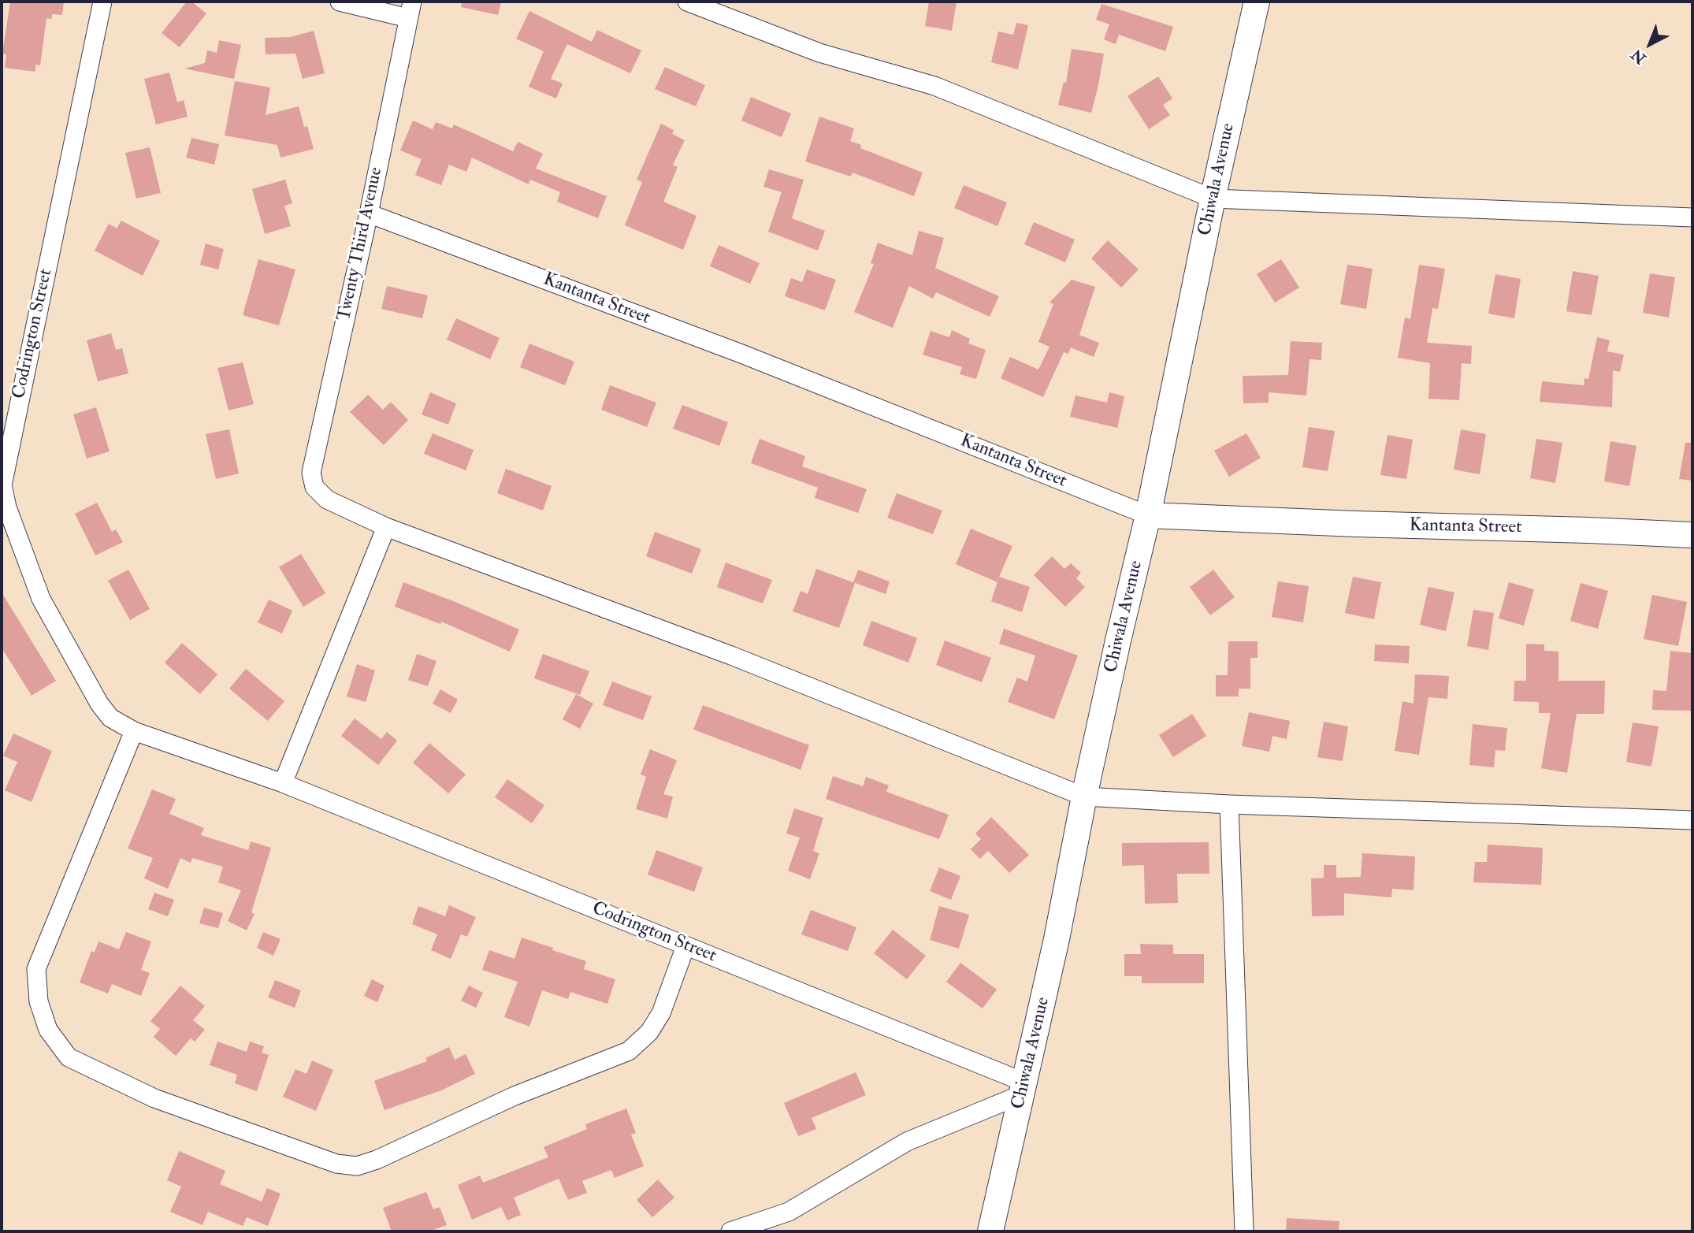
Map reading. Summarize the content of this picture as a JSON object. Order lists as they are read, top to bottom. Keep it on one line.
{"streets":{"main road":["Chiwala Avenue","Kantanta Street"],"street":["Twenty Third Avenue","Codrington Street"]},"crossings":[["Chiwala Avenue","Kantanta Street"],["Chiwala Avenue","Codrington Street"],["Twenty Third Avenue","Kantanta Street"]],"north":"bottom left"}
